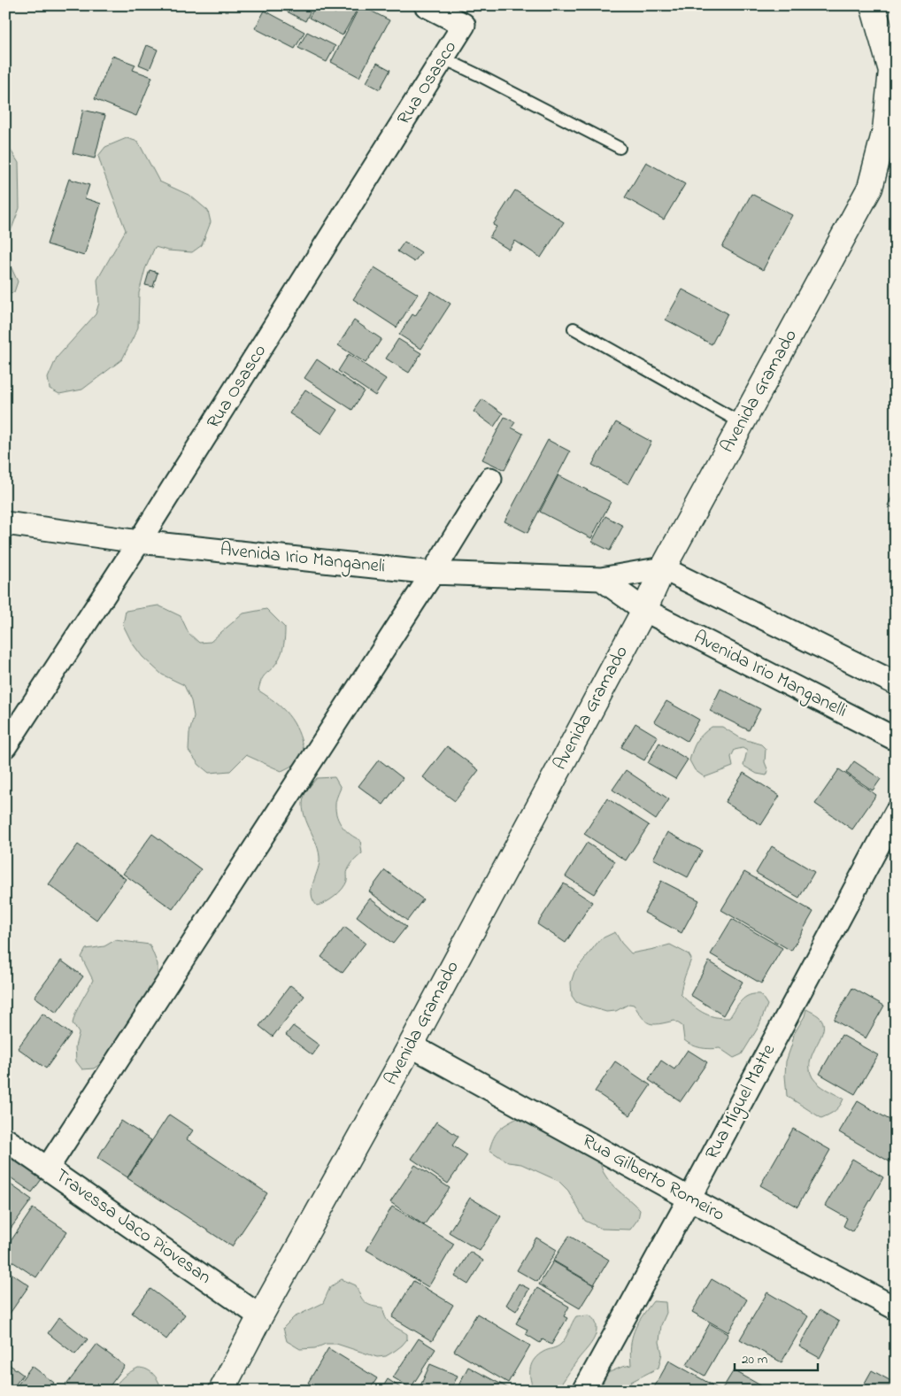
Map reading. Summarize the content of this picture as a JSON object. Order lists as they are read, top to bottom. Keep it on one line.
{"streets":{"street":["Rua Osasco","Avenida Gramado","Avenida Irio Manganeli","Avenida Irio Manganelli","Rua Miguel Matte","Rua Gilberto Romeiro","Travessa Jaco Piovesan"]},"crossings":[["Rua Osasco","Avenida Irio Manganeli"],["Avenida Gramado","Avenida Irio Manganeli"],["Avenida Gramado","Avenida Irio Manganelli"],["Avenida Gramado","Rua Gilberto Romeiro"],["Avenida Gramado","Travessa Jaco Piovesan"],["Rua Miguel Matte","Rua Gilberto Romeiro"]],"scale_bar":"20 m"}
